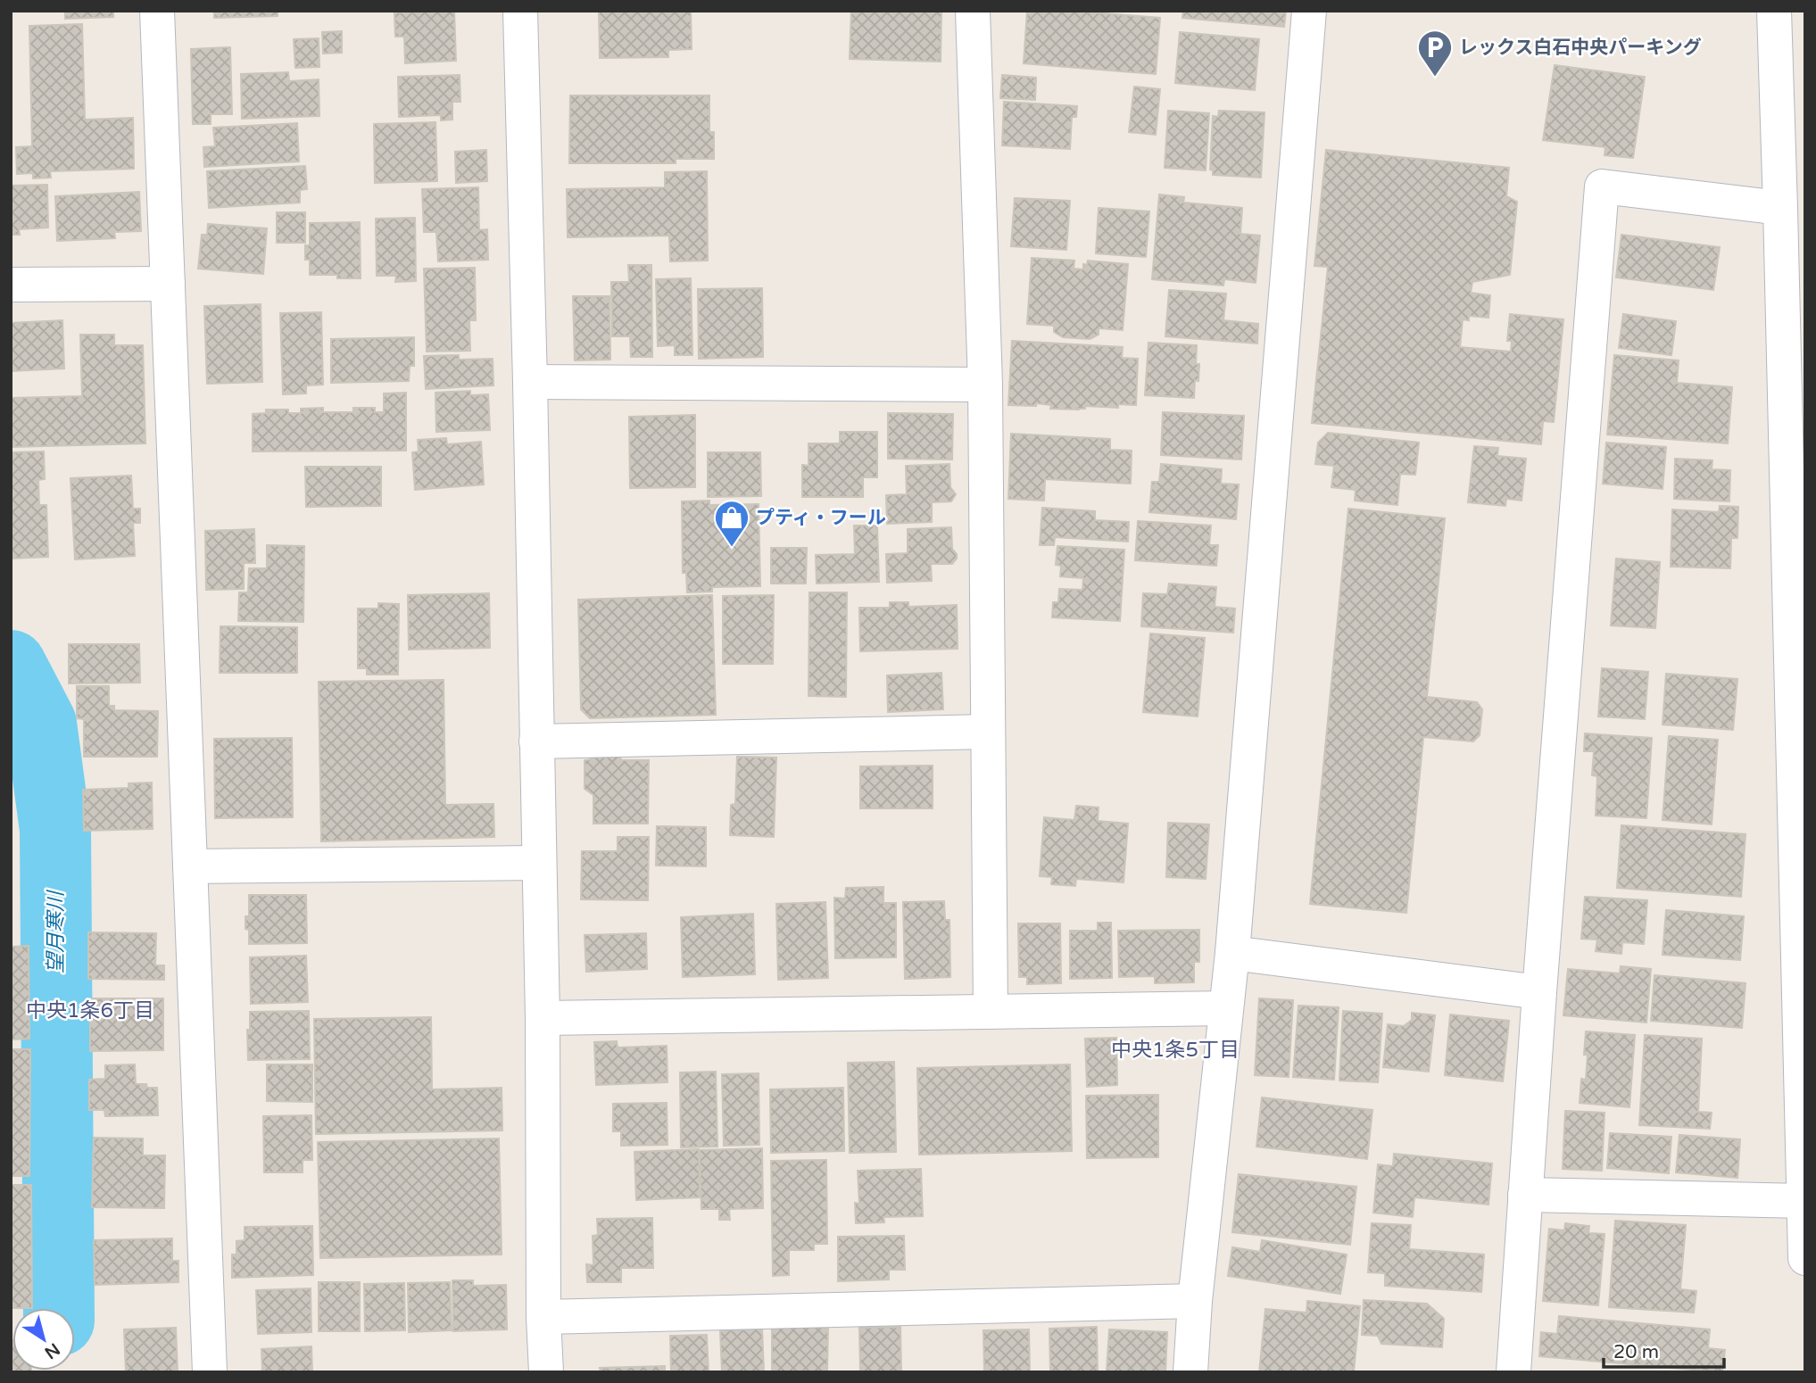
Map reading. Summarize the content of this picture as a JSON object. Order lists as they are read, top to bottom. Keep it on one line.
{"districts":["中央1条6丁目","中央1条5丁目"],"water":["望月寒川"],"places":{"parking":["レックス白石中央パーキング"],"shop":["プティ・フール"]},"scale_bar":"20 m","north":"bottom right"}
